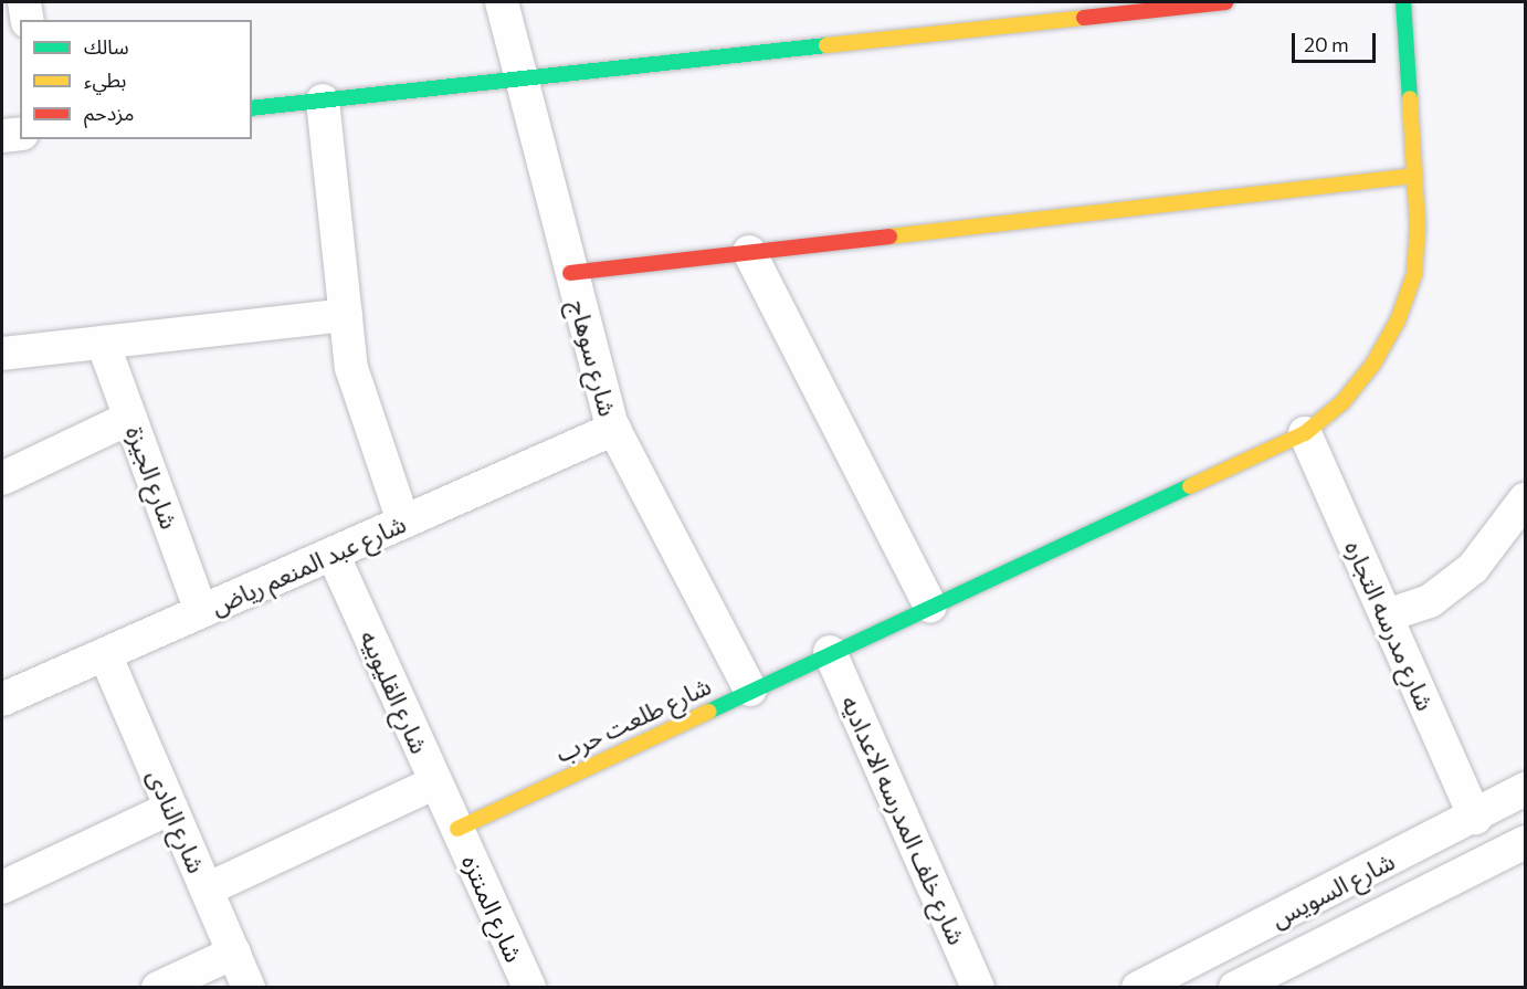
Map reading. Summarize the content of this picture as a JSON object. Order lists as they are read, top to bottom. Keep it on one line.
{"streets":{"street":["شارع سوهاج","شارع الجيزة","شارع عبد المنعم رياض","شارع مدرسه التجاره","شارع القليوبيه","شارع طلعت حرب","شارع خلف المدرسه الاعداديه","شارع النادى","شارع السويس","شارع المنتزه"]},"crossings":[["شارع سوهاج","شارع عبد المنعم رياض"],["شارع سوهاج","شارع طلعت حرب"],["شارع الجيزة","شارع عبد المنعم رياض"],["شارع عبد المنعم رياض","شارع القليوبيه"],["شارع عبد المنعم رياض","شارع النادى"],["شارع مدرسه التجاره","شارع طلعت حرب"],["شارع مدرسه التجاره","شارع السويس"],["شارع القليوبيه","شارع طلعت حرب"],["شارع القليوبيه","شارع المنتزه"],["شارع طلعت حرب","شارع خلف المدرسه الاعداديه"],["شارع طلعت حرب","شارع المنتزه"]],"legend":["سالك","بطيء","مزدحم"],"scale_bar":"20 m"}
